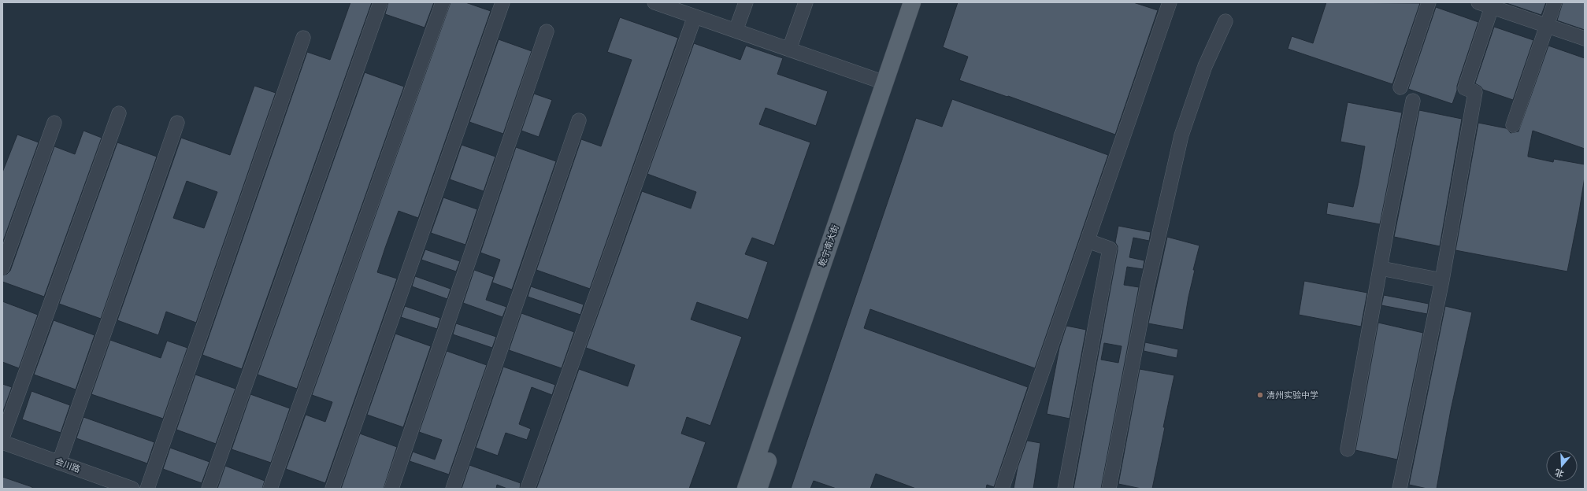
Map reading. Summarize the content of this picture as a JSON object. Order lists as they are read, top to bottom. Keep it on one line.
{"streets":{"main road":["乾宁南大街"],"street":["会川路"]},"places":["清州实验中学"],"north":"bottom"}
